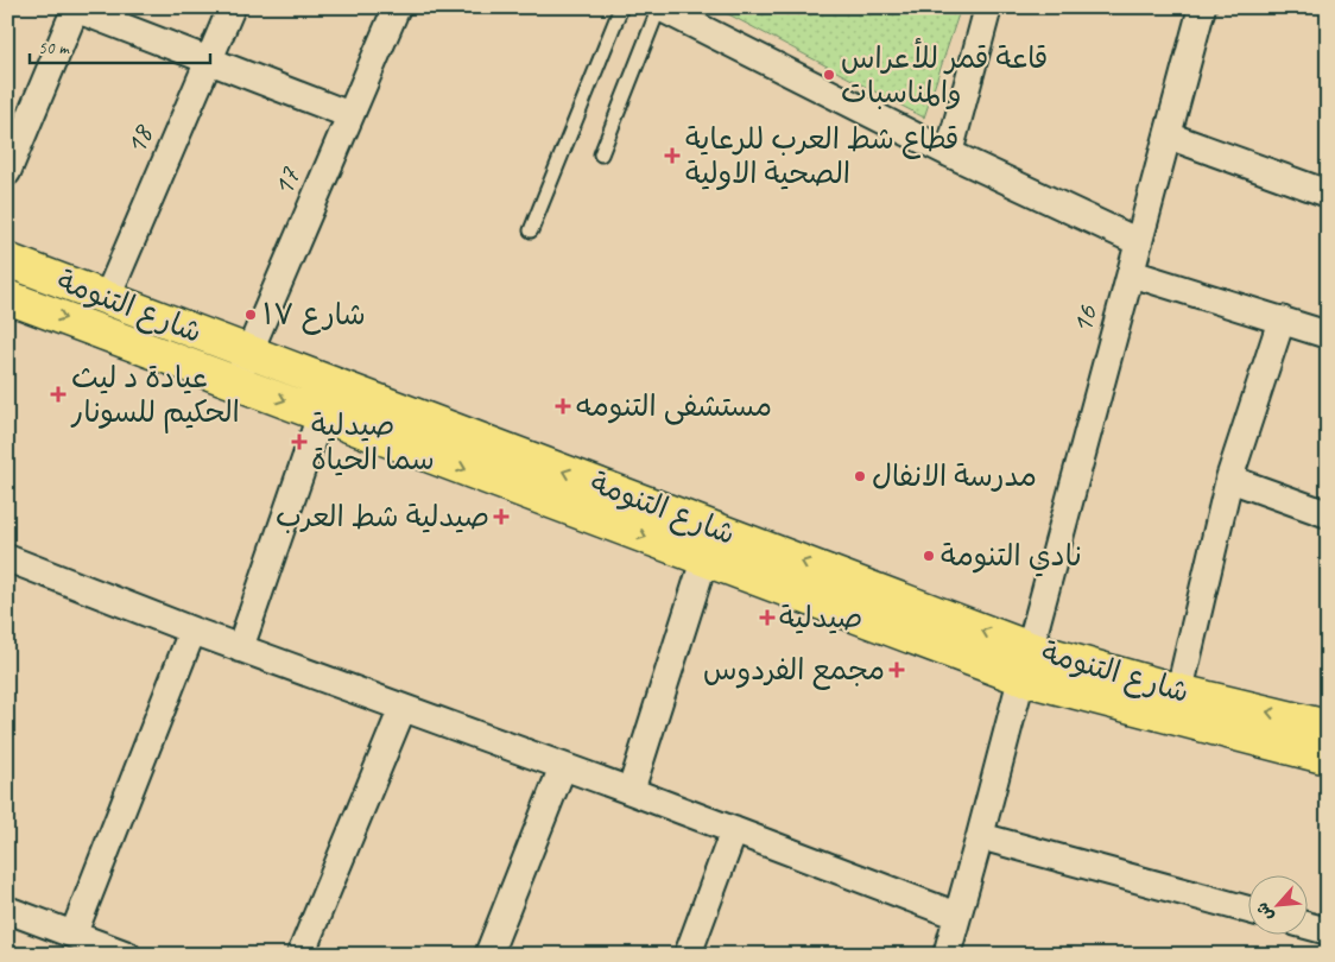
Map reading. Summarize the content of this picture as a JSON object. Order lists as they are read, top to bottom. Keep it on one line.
{"streets":{"main road":["شارع التنومة"],"street":["18","17","16"]},"crossings":[["18","شارع التنومة"],["17","شارع التنومة"],["شارع التنومة","16"]],"places":{"other":["قاعة قمر للأعراس والمناسبات","شارع ١٧","مدرسة الانفال","نادي التنومة"],"health":["قطاع شط العرب للرعاية الصحية الاولية","عيادة د ليث الحكيم للسونار","مستشفى التنومه","صيدلية سما الحياة","صيدلية شط العرب","صيدلية","مجمع الفردوس"]},"scale_bar":"50 m","north":"bottom left"}
